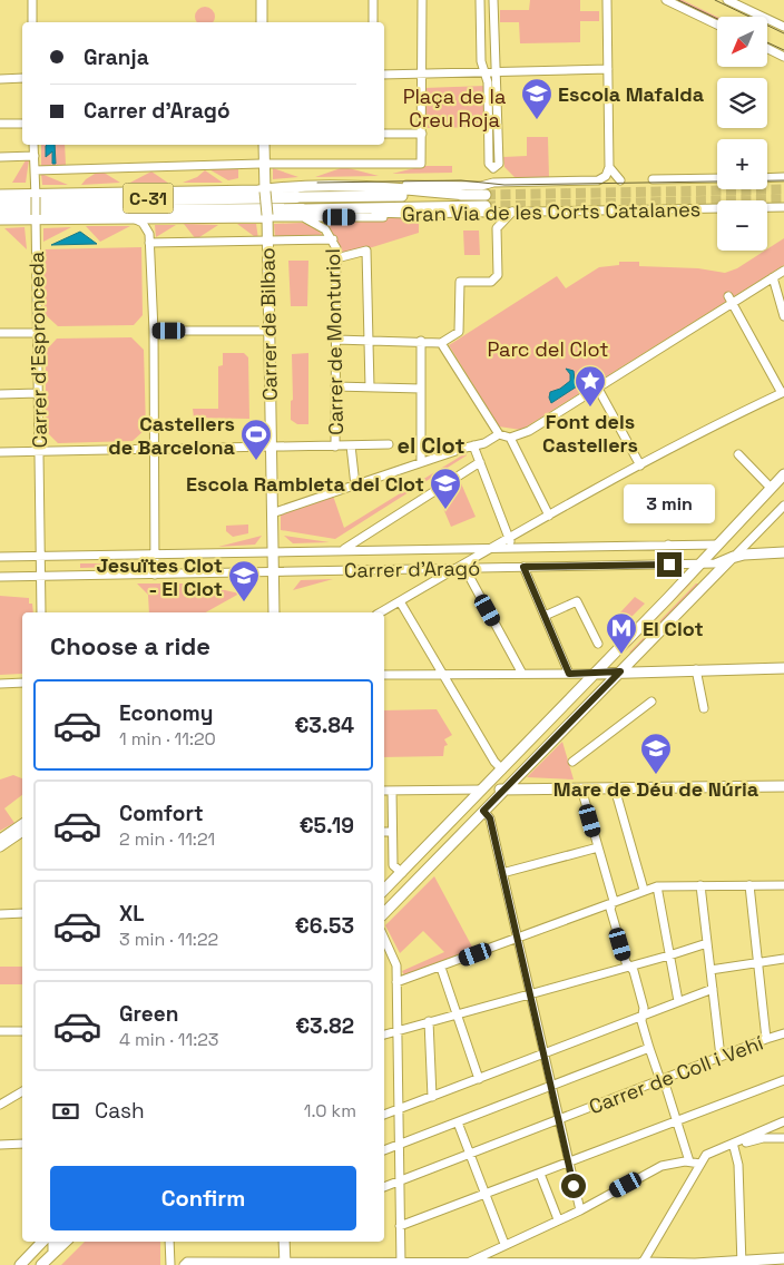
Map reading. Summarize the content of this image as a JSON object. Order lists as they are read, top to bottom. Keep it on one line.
{"streets":{"highway":["C-31","Gran Via de les Corts Catalanes"],"main road":["Carrer de Bilbao","Carrer d'Aragó"],"street":["Carrer de Monturiol","Carrer d'Espronceda","Carrer de Coll i Vehí"]},"crossings":[["Gran Via de les Corts Catalanes","Carrer de Monturiol"],["Carrer de Bilbao","Carrer d'Aragó"],["Carrer d'Espronceda","Carrer d'Aragó"]],"districts":["el Clot"],"parks":["Plaça de la Creu Roja","Parc del Clot"],"places":{"school or university":["Escola Mafalda","Escola Rambleta del Clot","Jesuïtes Clot - El Clot","Mare de Déu de Núria"],"place":["Font dels Castellers"],"sports":["Castellers de Barcelona"],"metro station":["El Clot"]},"north":"bottom left","page":{"map_buttons":["+","−"],"banner":["Granja","Carrer d'Aragó"],"bubble":"3 min","heading":"Choose a ride","list":[{"name":"Economy","note":"1 min · 11:20","value":"€3.84"},{"name":"Comfort","note":"2 min · 11:21","value":"€5.19"},{"name":"XL","note":"3 min · 11:22","value":"€6.53"},{"name":"Green","note":"4 min · 11:23","value":"€3.82"}],"pay":["Cash","1.0 km"],"buttons":"Confirm"}}
